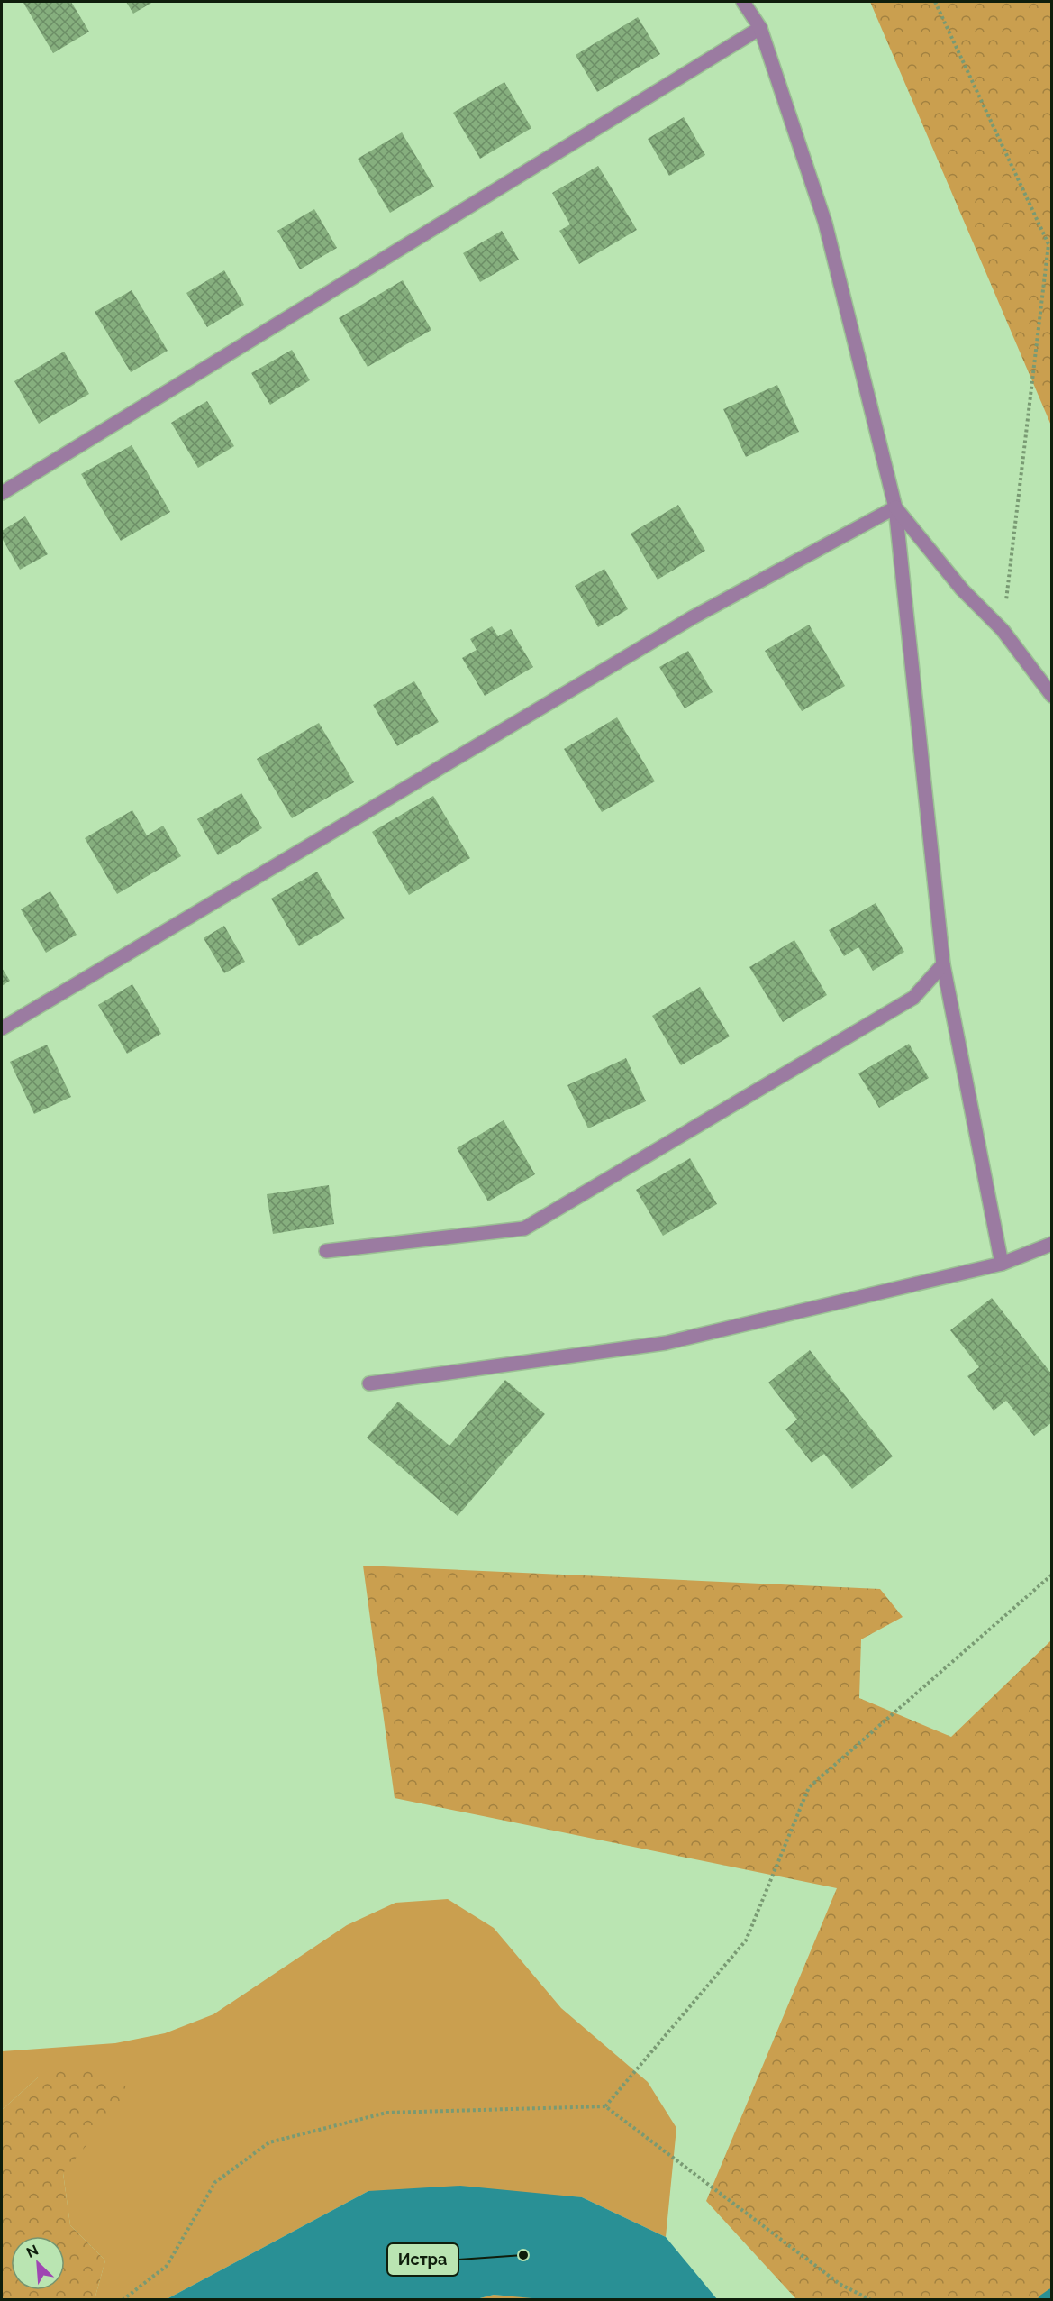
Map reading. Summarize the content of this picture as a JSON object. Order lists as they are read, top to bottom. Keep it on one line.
{"places":["Истра"],"north":"top left"}
